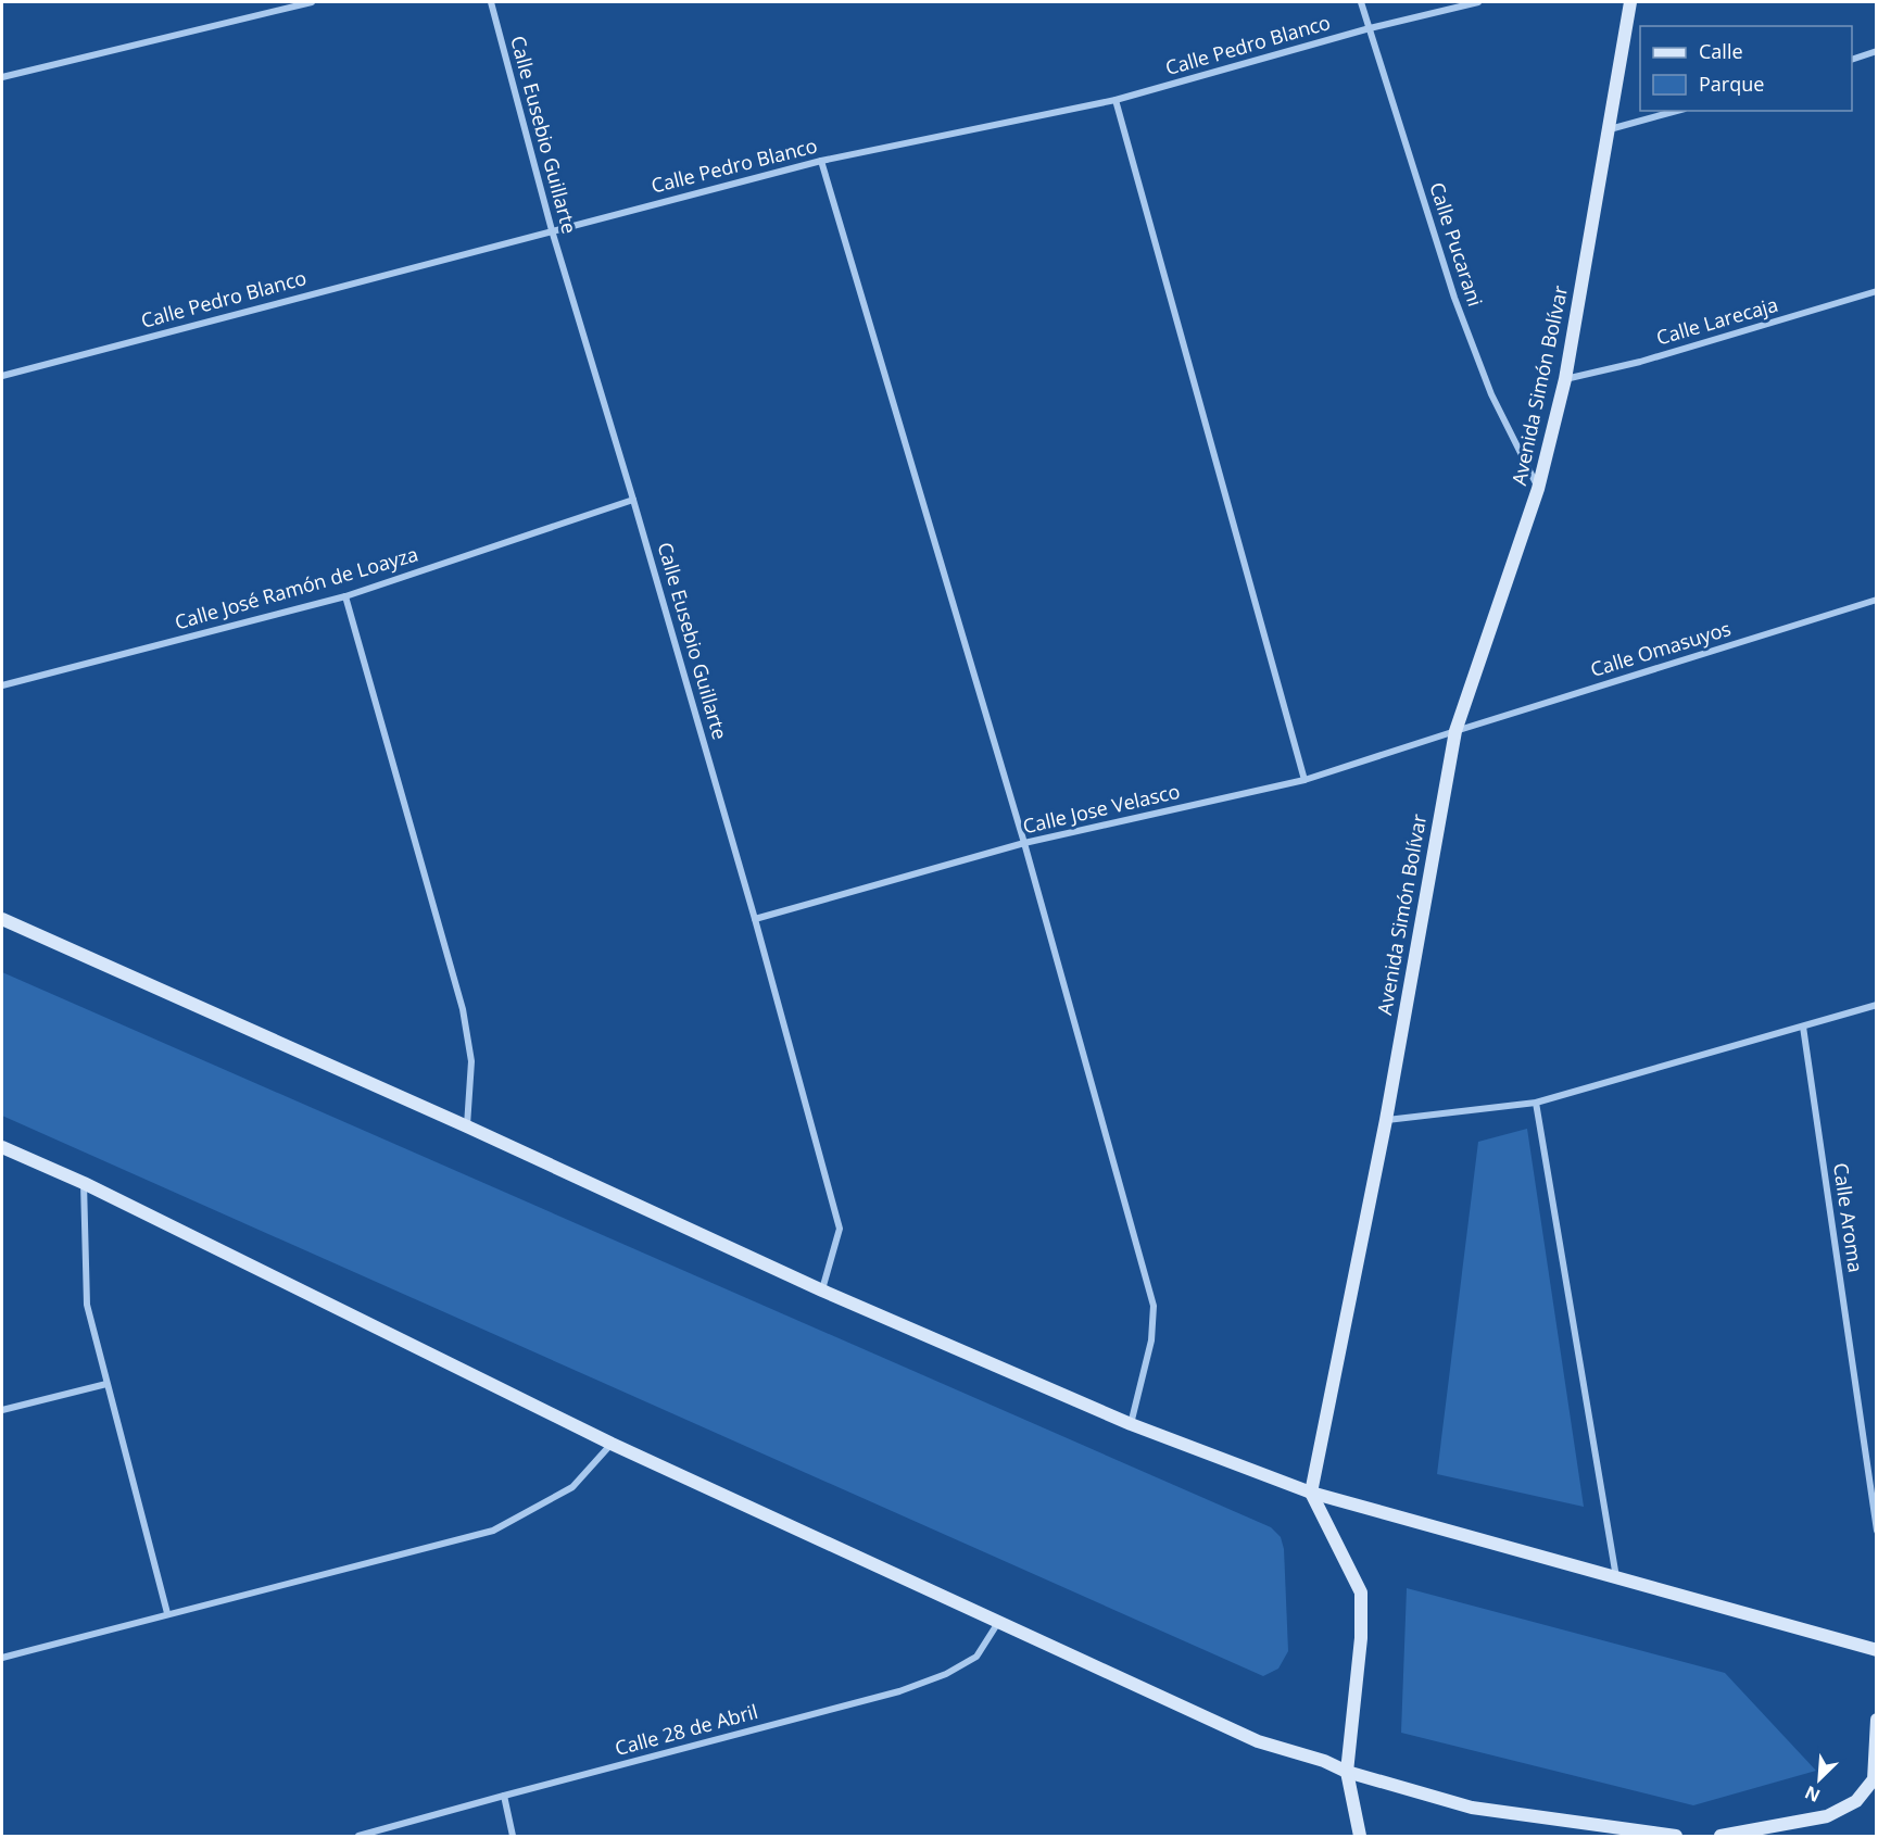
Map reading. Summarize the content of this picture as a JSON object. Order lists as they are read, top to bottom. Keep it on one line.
{"streets":{"street":["Calle Pedro Blanco","Calle Eusebio Guillarte","Calle Pucarani","Calle Larecaja","Avenida Simón Bolívar","Calle José Ramón de Loayza","Calle Omasuyos","Calle Jose Velasco","Calle Aroma","Calle 28 de Abril"]},"crossings":[["Calle Pedro Blanco","Calle Eusebio Guillarte"],["Calle Pedro Blanco","Calle Pucarani"],["Calle Eusebio Guillarte","Calle José Ramón de Loayza"],["Calle Eusebio Guillarte","Calle Jose Velasco"],["Calle Pucarani","Avenida Simón Bolívar"],["Calle Larecaja","Avenida Simón Bolívar"],["Avenida Simón Bolívar","Calle Omasuyos"],["Avenida Simón Bolívar","Calle Jose Velasco"],["Calle Omasuyos","Calle Jose Velasco"]],"legend":["Calle","Parque"],"north":"bottom left"}
